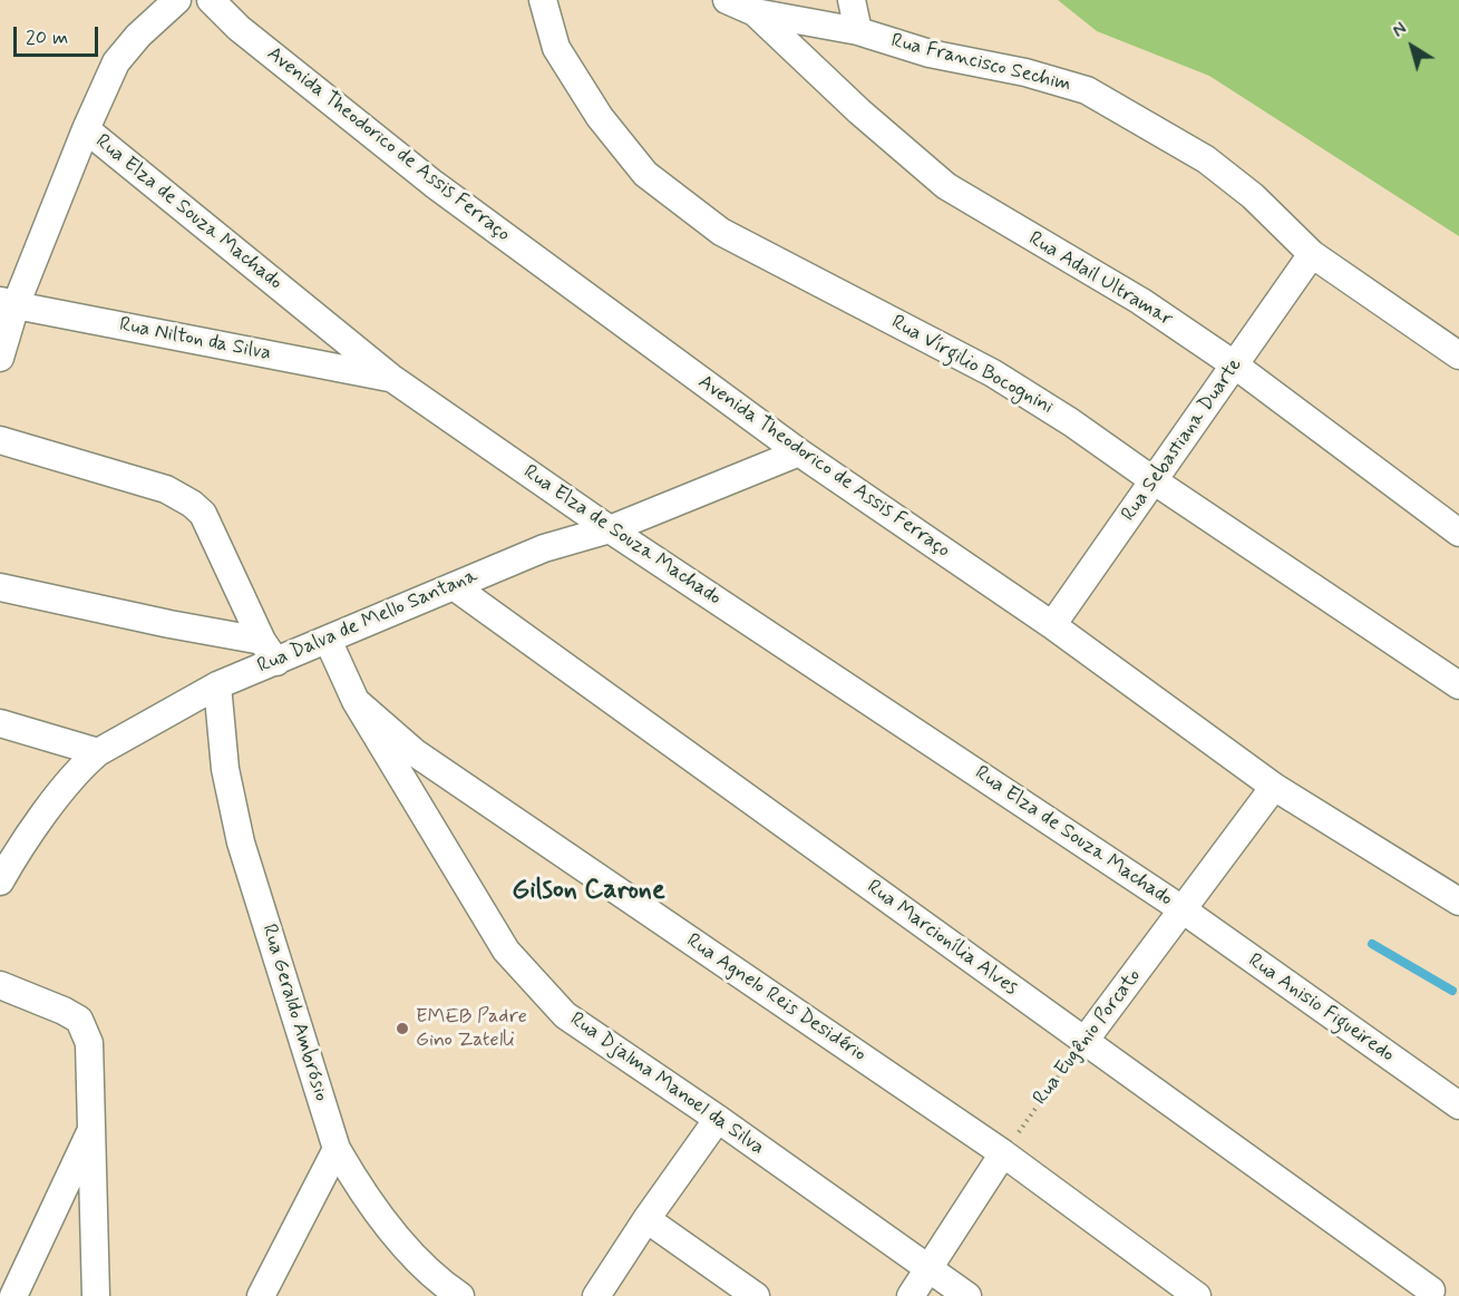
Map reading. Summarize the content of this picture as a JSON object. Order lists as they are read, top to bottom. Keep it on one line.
{"streets":{"street":["Rua Francisco Sechim","Avenida Theodorico de Assis Ferraço","Rua Elza de Souza Machado","Rua Adail Ultramar","Rua Nilton da Silva","Rua Vírgilio Bocognini","Rua Sebastiana Duarte","Rua Dalva de Mello Santana","Rua Marcionília Alves","Rua Agnelo Reis Desidério","Rua Anisio Figueiredo","Rua Geraldo Ambrósio","Rua Eugênio Porcato","Rua Djalma Manoel da Silva"]},"crossings":[["Rua Francisco Sechim","Rua Adail Ultramar"],["Rua Francisco Sechim","Rua Sebastiana Duarte"],["Avenida Theodorico de Assis Ferraço","Rua Sebastiana Duarte"],["Avenida Theodorico de Assis Ferraço","Rua Dalva de Mello Santana"],["Avenida Theodorico de Assis Ferraço","Rua Eugênio Porcato"],["Rua Elza de Souza Machado","Rua Nilton da Silva"],["Rua Elza de Souza Machado","Rua Dalva de Mello Santana"],["Rua Elza de Souza Machado","Rua Anisio Figueiredo"],["Rua Elza de Souza Machado","Rua Eugênio Porcato"],["Rua Adail Ultramar","Rua Sebastiana Duarte"],["Rua Vírgilio Bocognini","Rua Sebastiana Duarte"],["Rua Dalva de Mello Santana","Rua Marcionília Alves"],["Rua Dalva de Mello Santana","Rua Geraldo Ambrósio"],["Rua Dalva de Mello Santana","Rua Djalma Manoel da Silva"],["Rua Marcionília Alves","Rua Eugênio Porcato"],["Rua Agnelo Reis Desidério","Rua Eugênio Porcato"],["Rua Agnelo Reis Desidério","Rua Djalma Manoel da Silva"],["Rua Anisio Figueiredo","Rua Eugênio Porcato"]],"districts":["Gilson Carone"],"places":["EMEB Padre Gino Zatelli"],"scale_bar":"20 m","north":"top left"}
